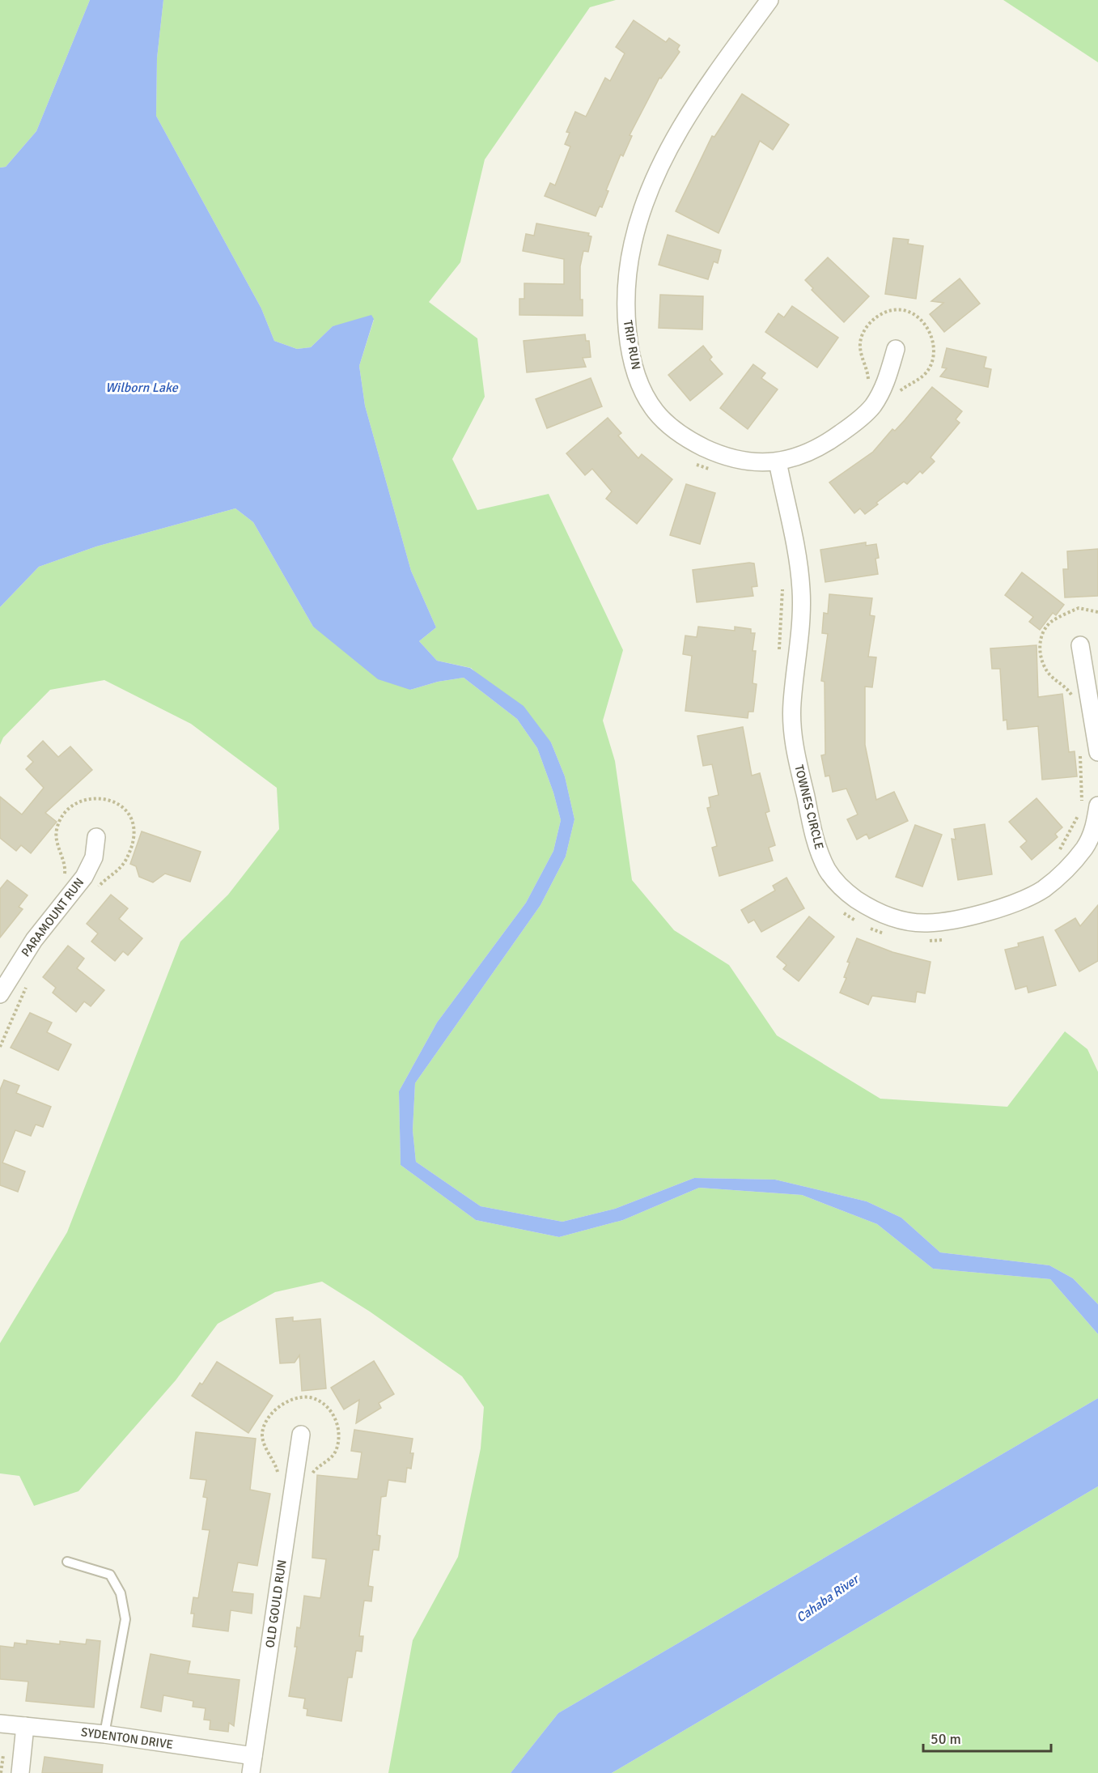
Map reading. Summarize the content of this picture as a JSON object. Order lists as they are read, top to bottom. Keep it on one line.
{"streets":{"street":["TRIP RUN","TOWNES CIRCLE","PARAMOUNT RUN","OLD GOULD RUN","SYDENTON DRIVE"]},"crossings":[["TRIP RUN","TOWNES CIRCLE"],["OLD GOULD RUN","SYDENTON DRIVE"]],"water":["Wilborn Lake","Cahaba River"],"scale_bar":"50 m"}
